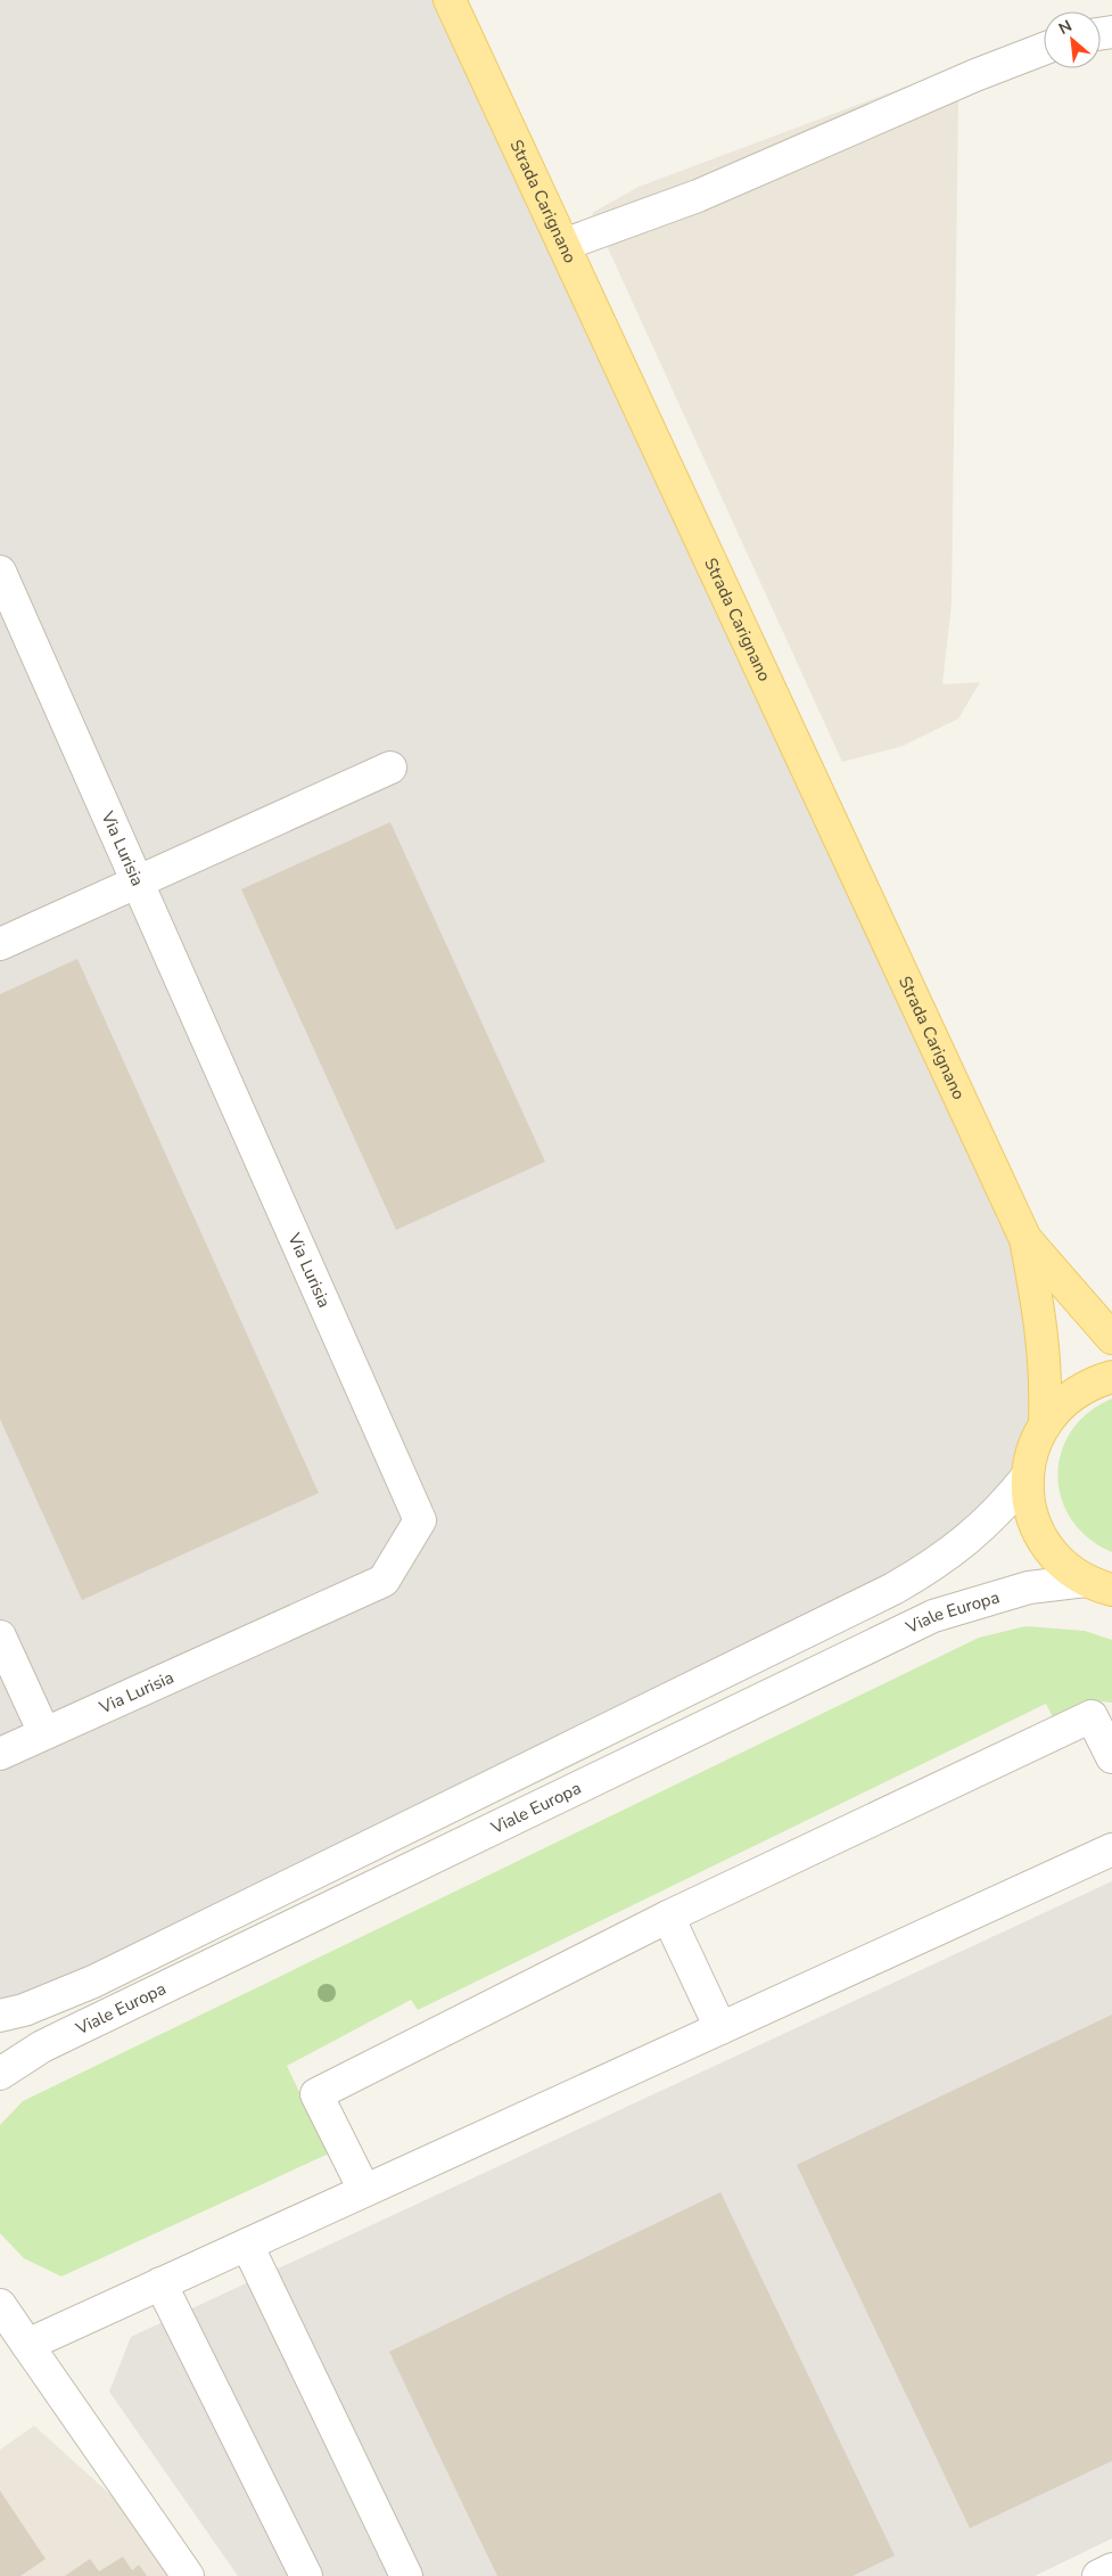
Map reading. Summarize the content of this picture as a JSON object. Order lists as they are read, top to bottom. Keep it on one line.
{"streets":{"main road":["Strada Carignano"],"street":["Via Lurisia","Viale Europa"]},"north":"top left"}
